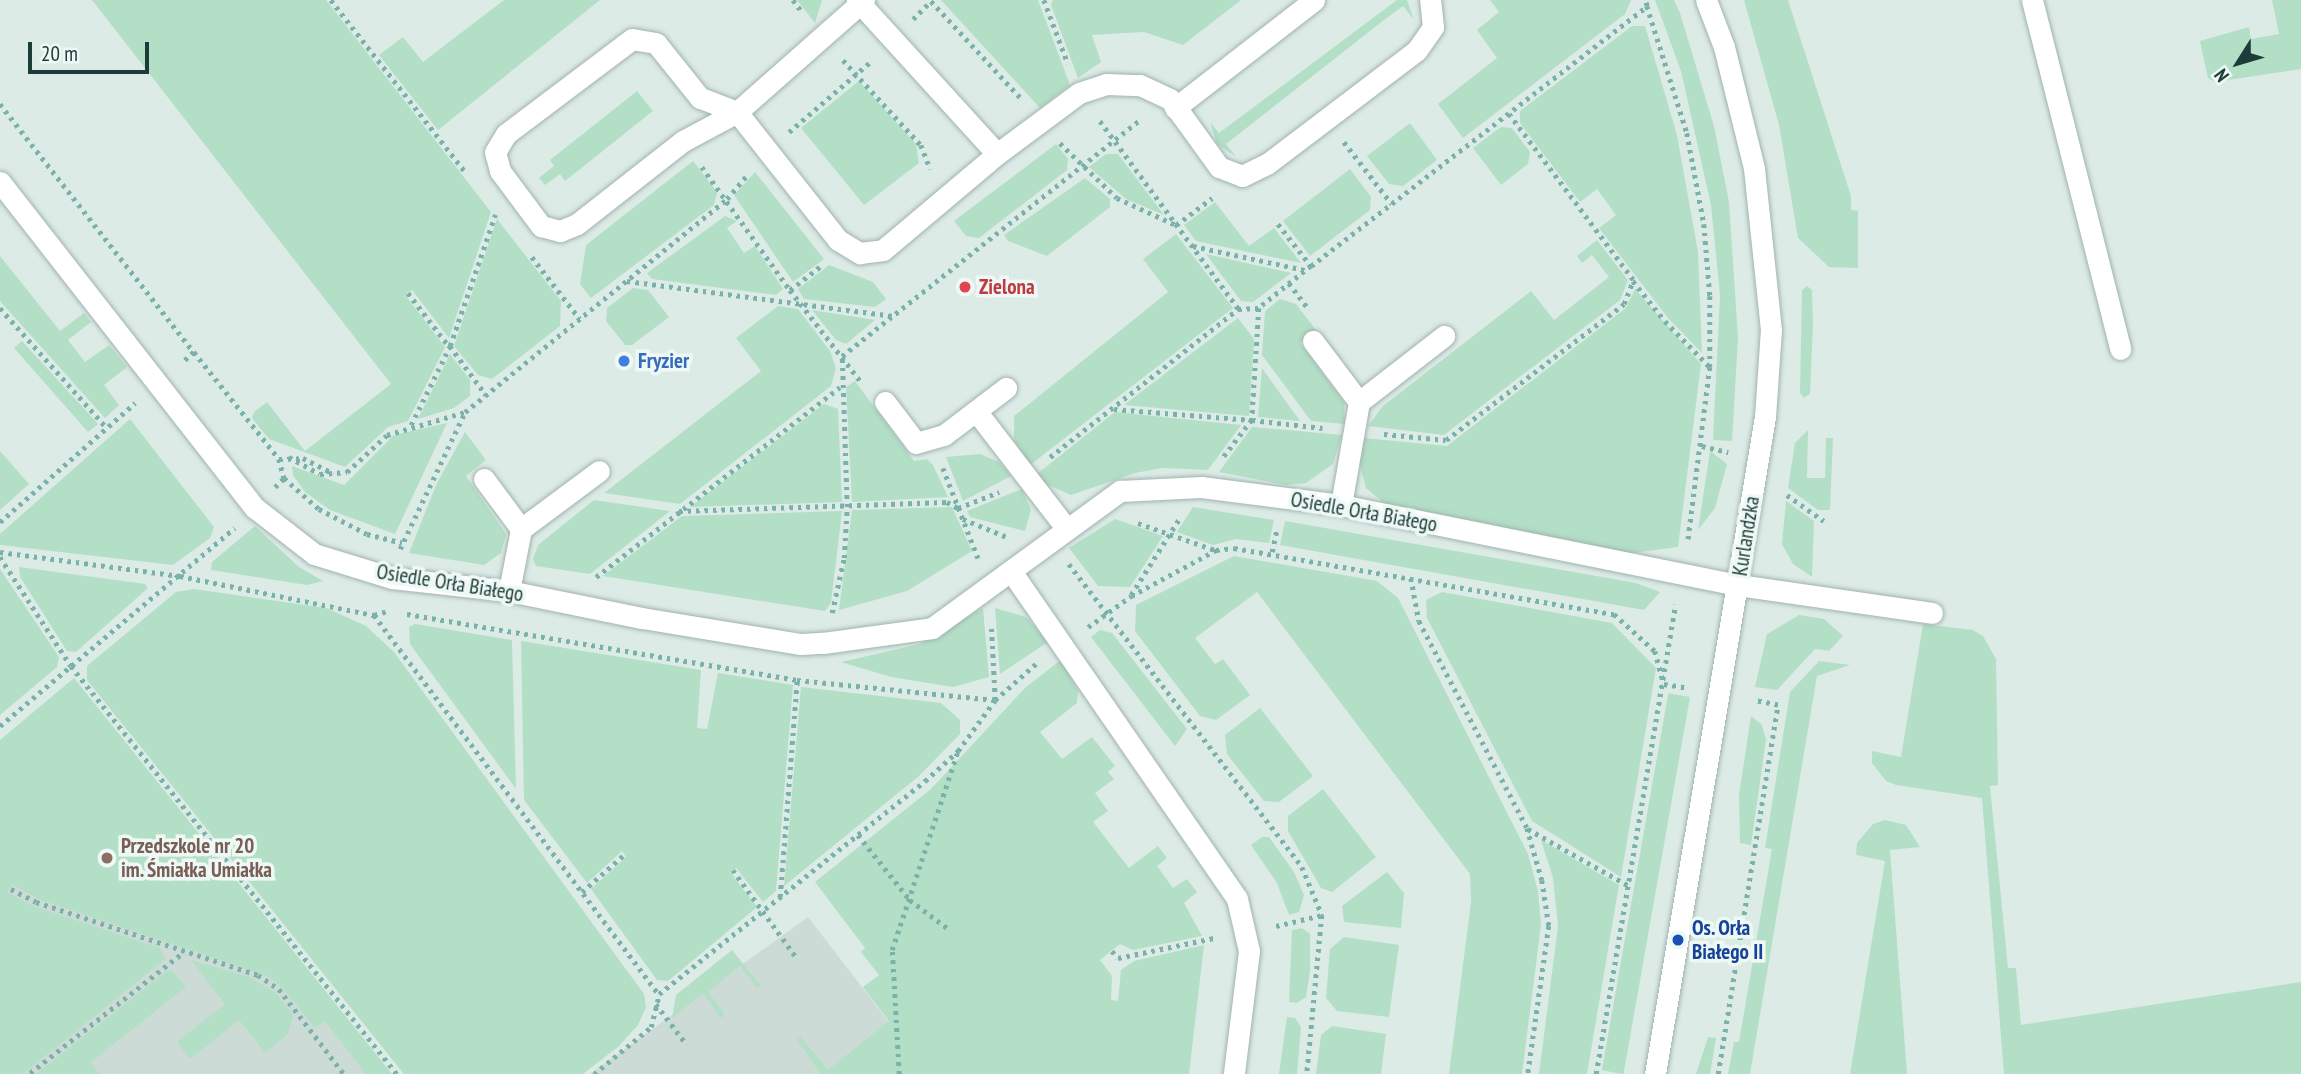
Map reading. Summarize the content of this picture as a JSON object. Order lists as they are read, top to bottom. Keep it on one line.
{"streets":{"street":["Osiedle Orła Białego","Kurlandzka"]},"crossings":[["Osiedle Orła Białego","Kurlandzka"]],"places":["Zielona","Fryzier","Przedszkole nr 20 im. Śmiałka Umiałka","Os. Orła Białego II"],"scale_bar":"20 m","north":"bottom left"}
